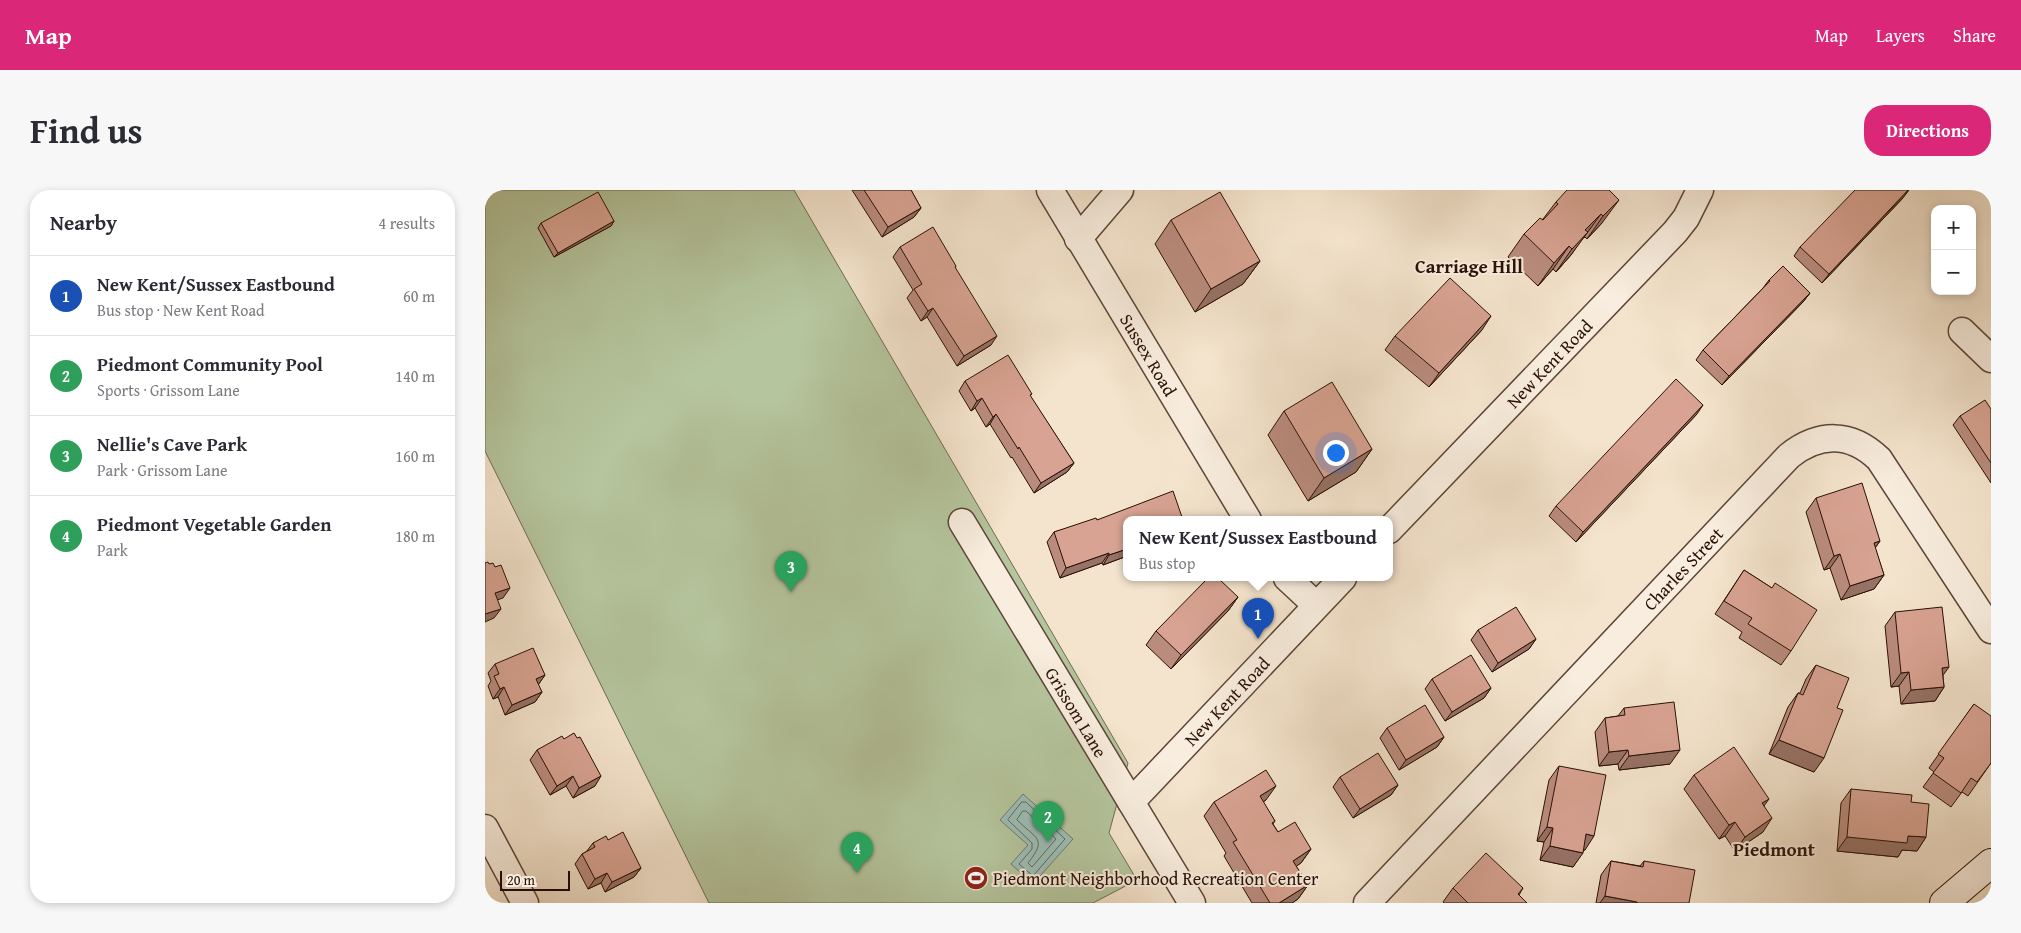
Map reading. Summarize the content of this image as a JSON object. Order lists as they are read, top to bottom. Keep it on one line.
{"streets":{"street":["Sussex Road","New Kent Road","Charles Street","Grissom Lane"]},"crossings":[["New Kent Road","Grissom Lane"]],"districts":["Carriage Hill","Piedmont"],"places":{"sports":["Piedmont Neighborhood Recreation Center"]},"scale_bar":"20 m","page":{"header":"Map","nav":["Map","Layers","Share"],"title":"Find us","buttons":"Directions","heading":["Nearby","4 results"],"map_buttons":["+","−"],"list":[{"mark":"1","name":"New Kent/Sussex Eastbound","note":"Bus stop · New Kent Road","value":"60 m"},{"mark":"2","name":"Piedmont Community Pool","note":"Sports · Grissom Lane","value":"140 m"},{"mark":"3","name":"Nellie's Cave Park","note":"Park · Grissom Lane","value":"160 m"},{"mark":"4","name":"Piedmont Vegetable Garden","note":"Park","value":"180 m"}],"popup":["New Kent/Sussex Eastbound","Bus stop"],"pins":["3","1","2","4"],"scale":"20 m"}}
